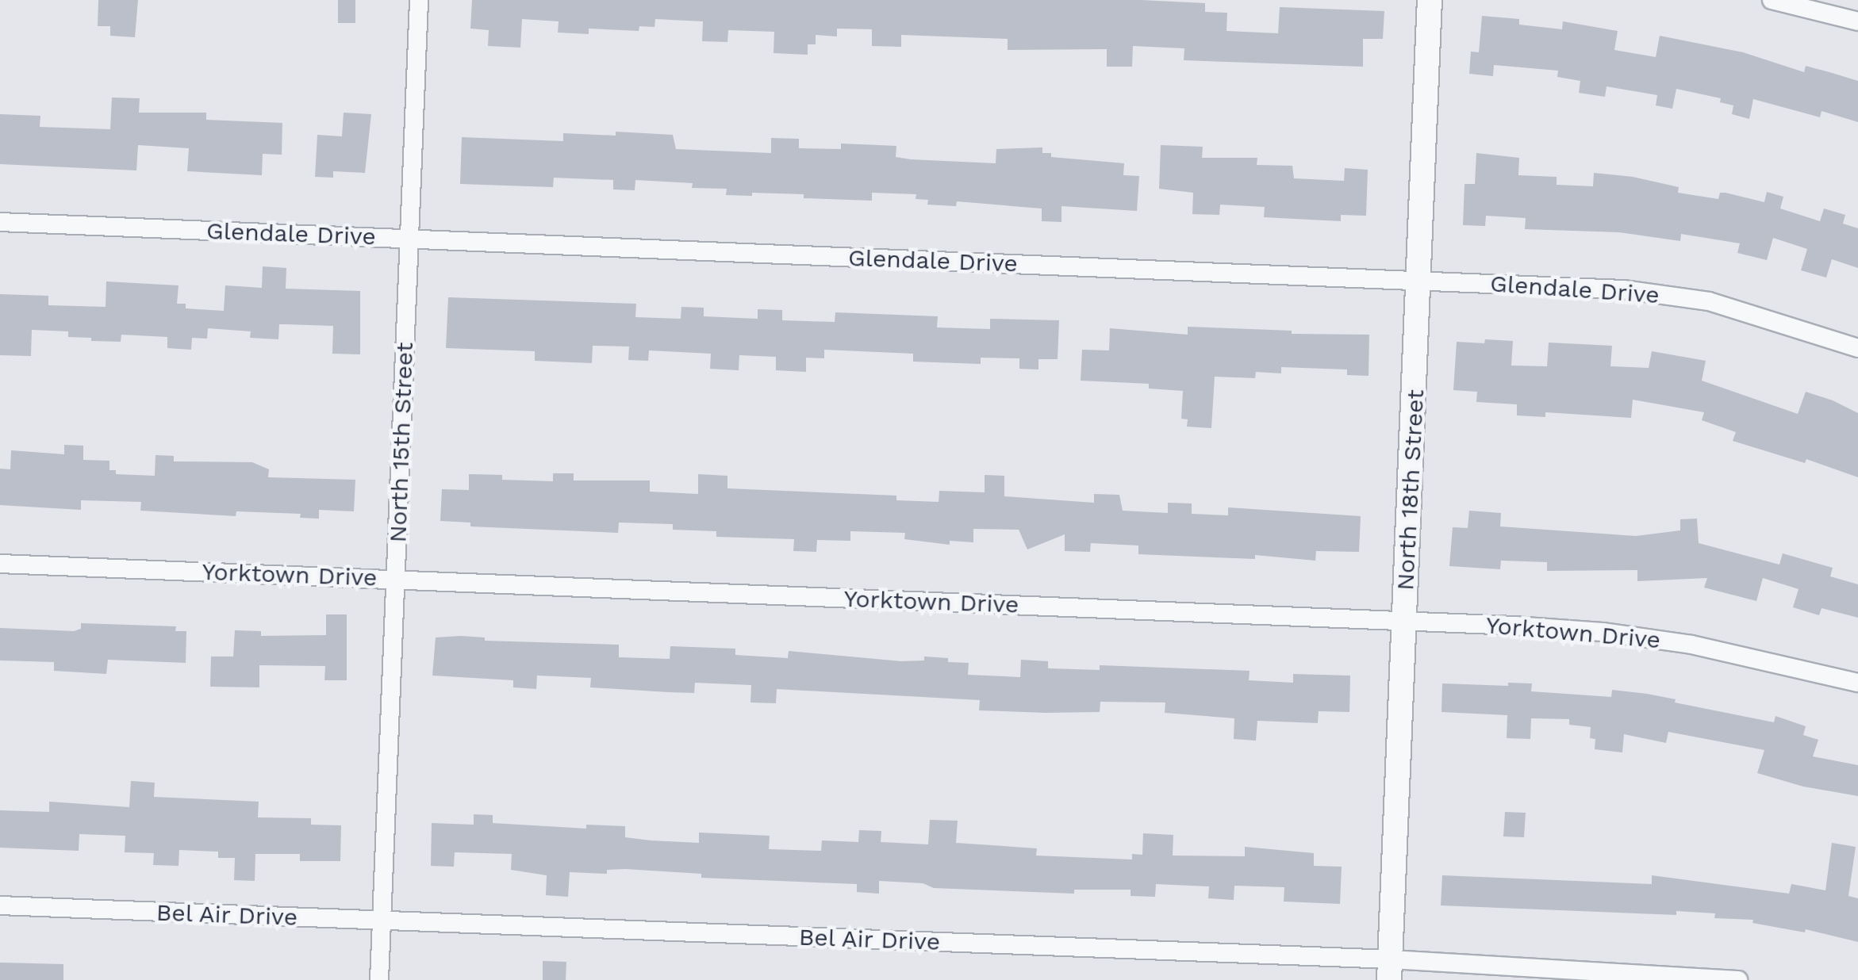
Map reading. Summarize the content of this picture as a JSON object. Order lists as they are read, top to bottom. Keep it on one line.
{"streets":{"street":["Glendale Drive","North 15th Street","North 18th Street","Yorktown Drive","Bel Air Drive"]},"crossings":[["Glendale Drive","North 15th Street"],["Glendale Drive","North 18th Street"],["North 15th Street","Yorktown Drive"],["North 15th Street","Bel Air Drive"],["North 18th Street","Yorktown Drive"],["North 18th Street","Bel Air Drive"]]}
